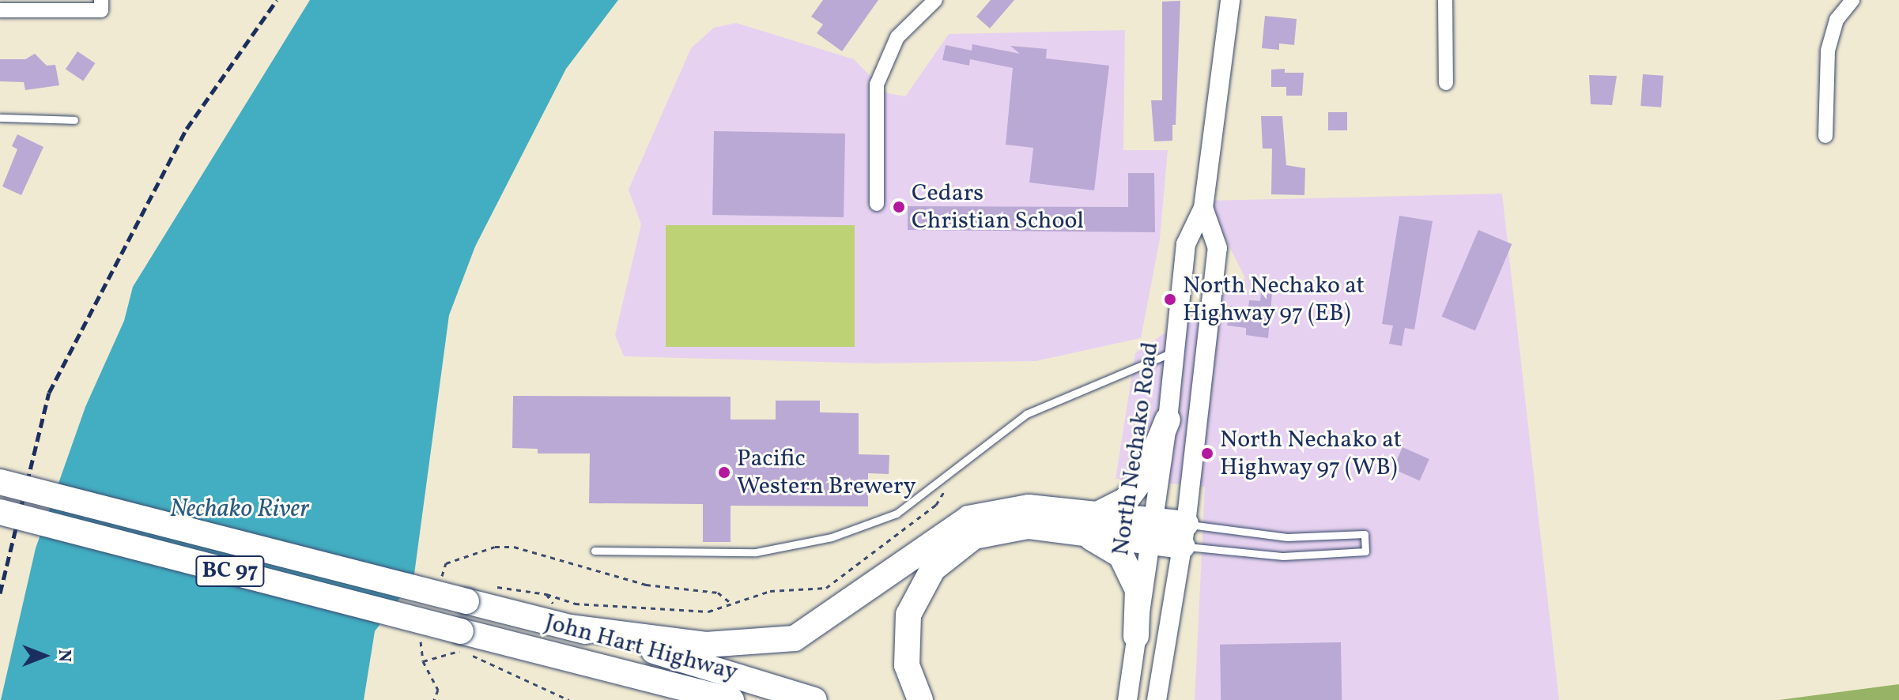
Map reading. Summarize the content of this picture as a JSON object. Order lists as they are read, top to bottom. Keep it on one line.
{"streets":{"highway":["BC 97","John Hart Highway"],"main road":["North Nechako Road"]},"water":["Nechako River"],"places":["Cedars Christian School","North Nechako at Highway 97 (EB)","North Nechako at Highway 97 (WB)","Pacific Western Brewery"],"north":"right"}
